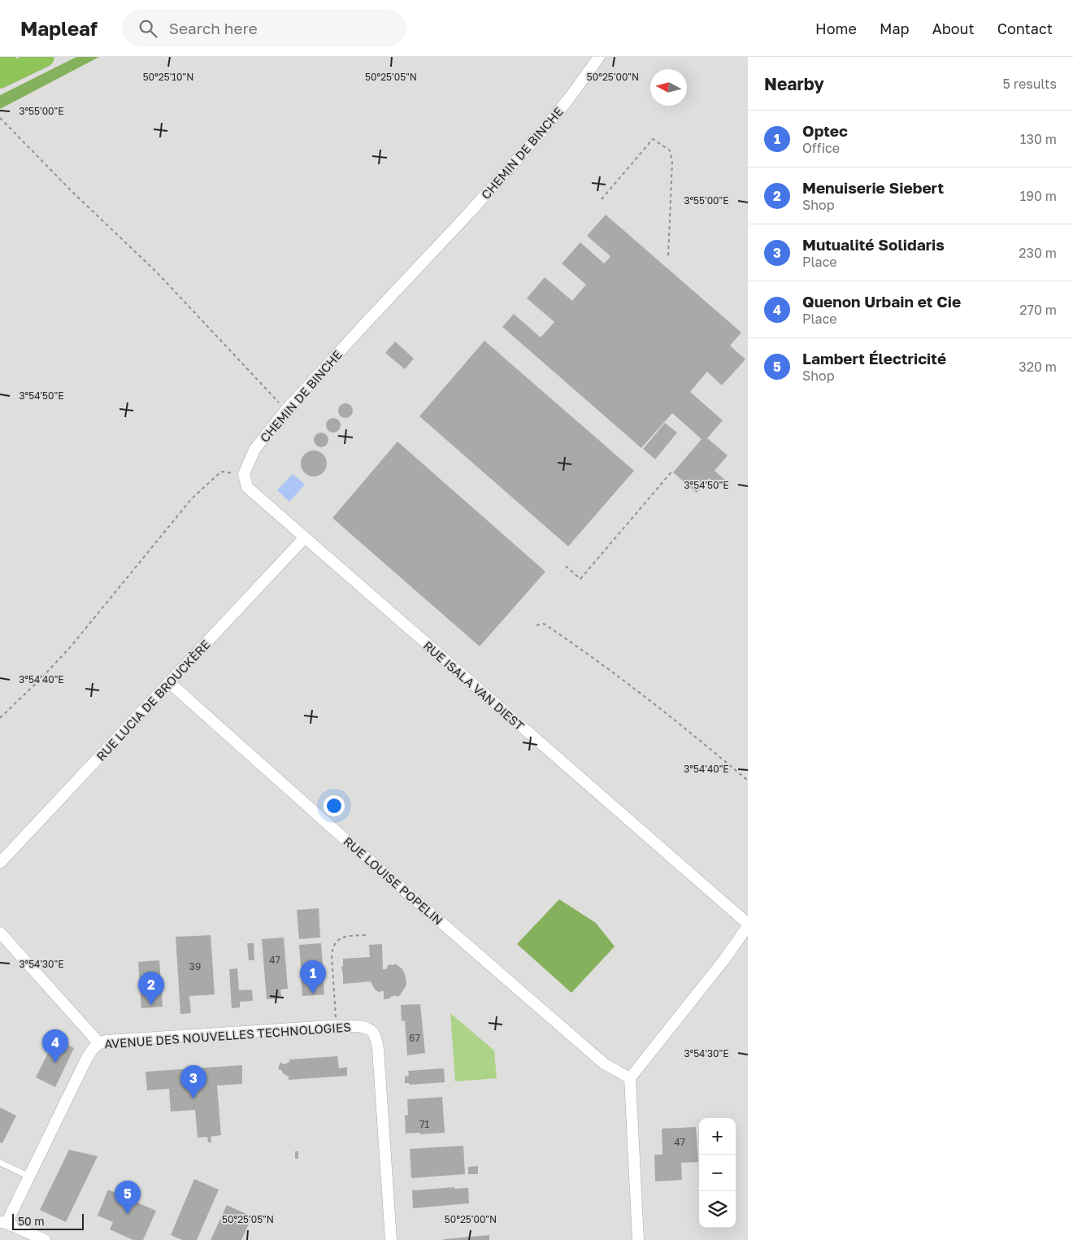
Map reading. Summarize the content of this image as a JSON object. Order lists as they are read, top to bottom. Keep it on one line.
{"streets":{"street":["CHEMIN DE BINCHE","RUE ISALA VAN DIEST","RUE LUCIA DE BROUCKÈRE","RUE LOUISE POPELIN","AVENUE DES NOUVELLES TECHNOLOGIES"]},"crossings":[["CHEMIN DE BINCHE","RUE ISALA VAN DIEST"],["RUE ISALA VAN DIEST","RUE LUCIA DE BROUCKÈRE"],["RUE LUCIA DE BROUCKÈRE","RUE LOUISE POPELIN"]],"house_numbers":["47","39","67","71","47"],"scale_bar":"50 m","north":"left","page":{"header":"Mapleaf","search":"Search here","nav":["Home","Map","About","Contact"],"heading":["Nearby","5 results"],"list":[{"mark":"1","name":"Optec","note":"Office","value":"130 m"},{"mark":"2","name":"Menuiserie Siebert","note":"Shop","value":"190 m"},{"mark":"3","name":"Mutualité Solidaris","note":"Place","value":"230 m"},{"mark":"4","name":"Quenon Urbain et Cie","note":"Place","value":"270 m"},{"mark":"5","name":"Lambert Électricité","note":"Shop","value":"320 m"}],"pins":["1","2","4","3","5"],"map_buttons":["+","−"],"scale":"50 m"},"coordinates":["50°25'10\"N","50°25'05\"N","50°25'00\"N","3°55'00\"E","3°54'50\"E","3°54'40\"E","3°54'30\"E"]}
